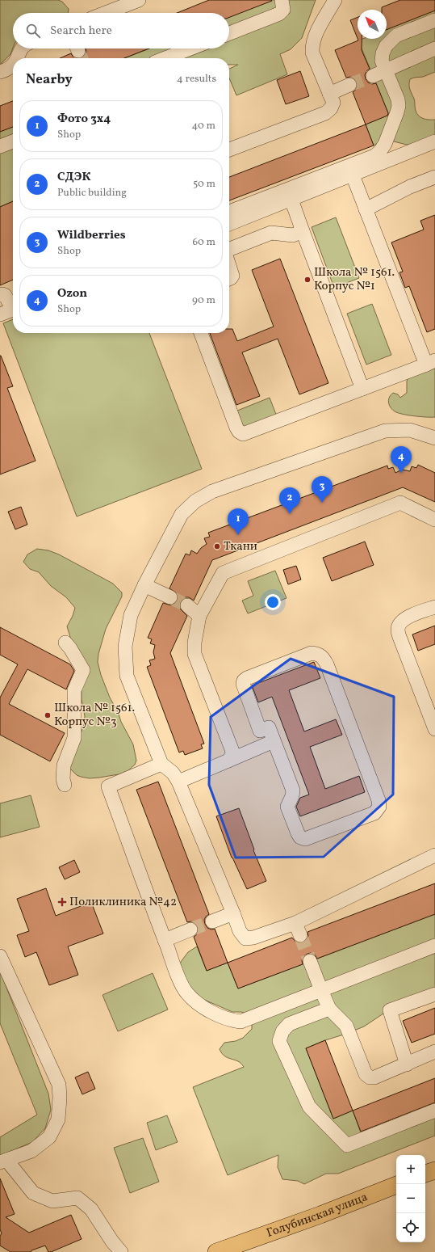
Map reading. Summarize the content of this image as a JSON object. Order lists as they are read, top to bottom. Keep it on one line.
{"streets":{"main road":["Голубинская улица"]},"places":{"other":["Школа № 1561. Корпус №1","Ткани","Школа № 1561. Корпус №3"],"health":["Поликлиника №42"]},"north":"top left","page":{"search":"Search here","heading":["Nearby","4 results"],"list":[{"mark":"1","name":"Фото 3х4","note":"Shop","value":"40 m"},{"mark":"2","name":"СДЭК","note":"Public building","value":"50 m"},{"mark":"3","name":"Wildberries","note":"Shop","value":"60 m"},{"mark":"4","name":"Ozon","note":"Shop","value":"90 m"}],"pins":["4","3","2","1"],"map_buttons":["+","−"]}}
